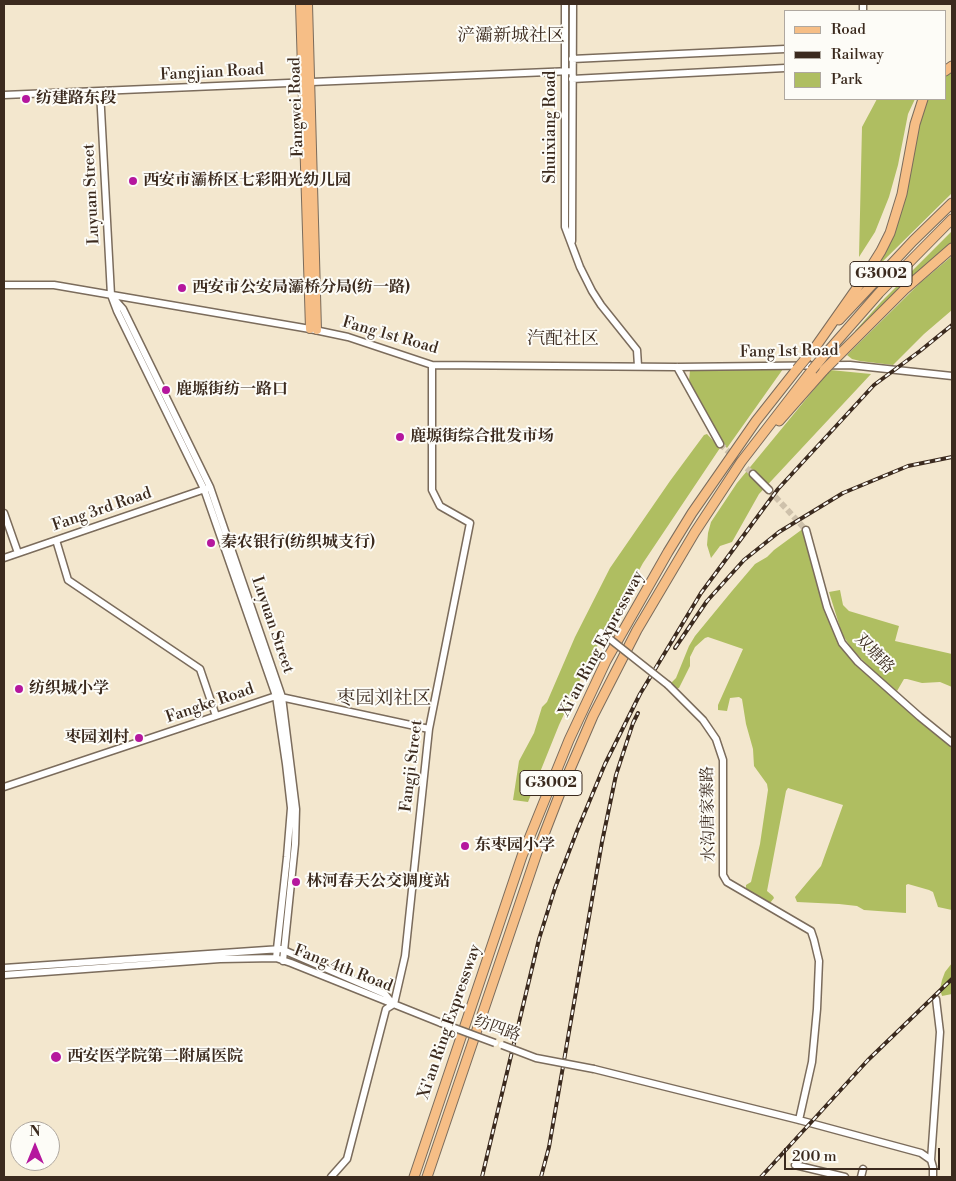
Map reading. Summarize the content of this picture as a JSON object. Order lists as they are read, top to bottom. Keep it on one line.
{"streets":{"highway":["G3002","Xi'an Ring Expressway"],"main road":["Fangwei Road"],"street":["Fangjian Road","Shuixiang Road","Luyuan Street","Fang 1st Road","Fang 3rd Road","双塘路","Fangke Road","Fangji Street","水沟唐家寨路","Fang 4th Road","纺四路"]},"crossings":[["Fangjian Road","Fangwei Road"],["Fangjian Road","Shuixiang Road"],["Fangjian Road","Luyuan Street"],["Fangwei Road","Fang 1st Road"],["Shuixiang Road","Fang 1st Road"],["Luyuan Street","Fang 1st Road"],["Luyuan Street","Fang 3rd Road"],["Luyuan Street","Fangke Road"],["Luyuan Street","Fang 4th Road"],["Fang 1st Road","Fangji Street"],["Fangji Street","Fang 4th Road"],["Fangji Street","纺四路"],["水沟唐家寨路","纺四路"],["Fang 4th Road","纺四路"]],"districts":["浐灞新城社区","汽配社区","枣园刘社区"],"places":["纺建路东段","西安市灞桥区七彩阳光幼儿园","西安市公安局灞桥分局(纺一路)","鹿塬街纺一路口","鹿塬街综合批发市场","秦农银行(纺织城支行)","纺织城小学","枣园刘村","东枣园小学","林河春天公交调度站","西安医学院第二附属医院"],"legend":["Road","Railway","Park"],"scale_bar":"200 m","north":"top"}
